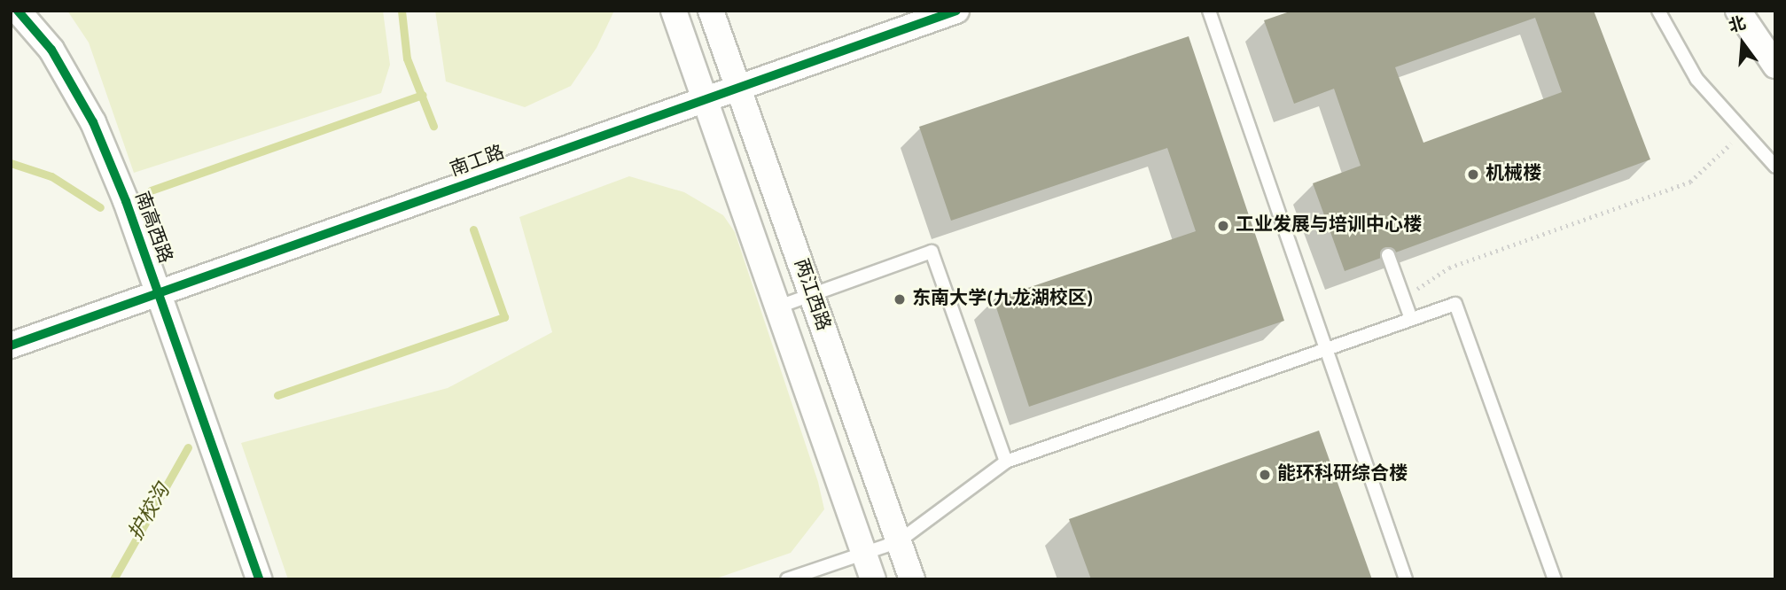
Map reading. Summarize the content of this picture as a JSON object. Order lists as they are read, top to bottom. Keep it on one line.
{"streets":{"street":["南工路","南高西路","两江西路"]},"crossings":[["南工路","南高西路"],["南工路","两江西路"]],"water":["护校沟"],"places":["机械楼","工业发展与培训中心楼","东南大学(九龙湖校区)","能环科研综合楼"],"north":"top"}
